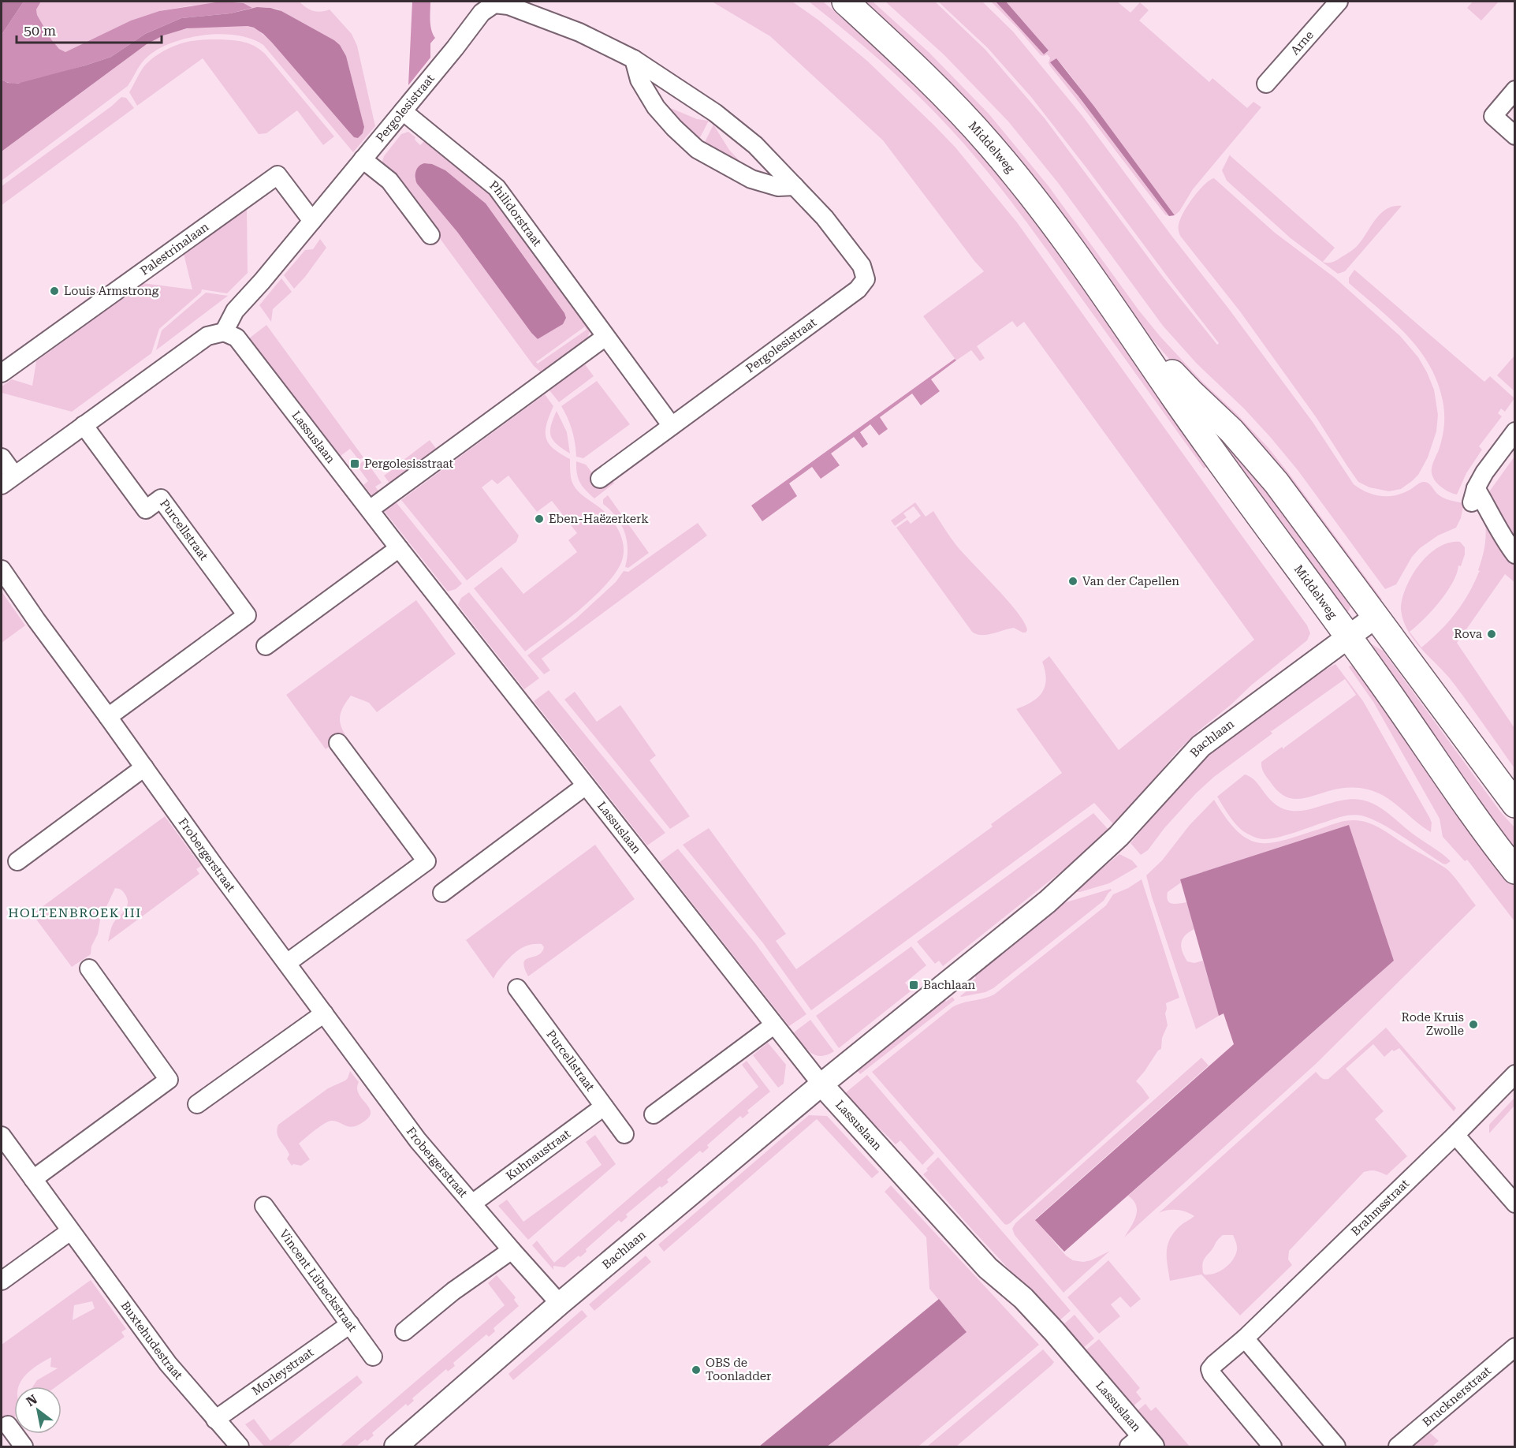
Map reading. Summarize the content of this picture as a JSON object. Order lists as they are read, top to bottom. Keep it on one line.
{"streets":{"main road":["Middelweg"],"street":["Arne","Pergolesistraat","Philidorstraat","Palestrinalaan","Lassuslaan","Purcellstraat","Bachlaan","Frobergerstraat","Kuhnaustraat","Brahmsstraat","Vincent Lübeckstraat","Buxtehudestraat","Morleystraat","Brucknerstraat"]},"crossings":[["Pergolesistraat","Philidorstraat"],["Pergolesistraat","Palestrinalaan"],["Pergolesistraat","Lassuslaan"],["Middelweg","Bachlaan"],["Lassuslaan","Bachlaan"],["Purcellstraat","Frobergerstraat"],["Purcellstraat","Kuhnaustraat"],["Bachlaan","Frobergerstraat"],["Frobergerstraat","Kuhnaustraat"],["Vincent Lübeckstraat","Morleystraat"],["Buxtehudestraat","Morleystraat"]],"districts":["HOLTENBROEK III"],"places":{"other":["Louis Armstrong","Eben-Haëzerkerk","Van der Capellen","Rova","Rode Kruis Zwolle","OBS de Toonladder"],"transit":["Pergolesisstraat","Bachlaan"]},"scale_bar":"50 m","north":"top left"}
